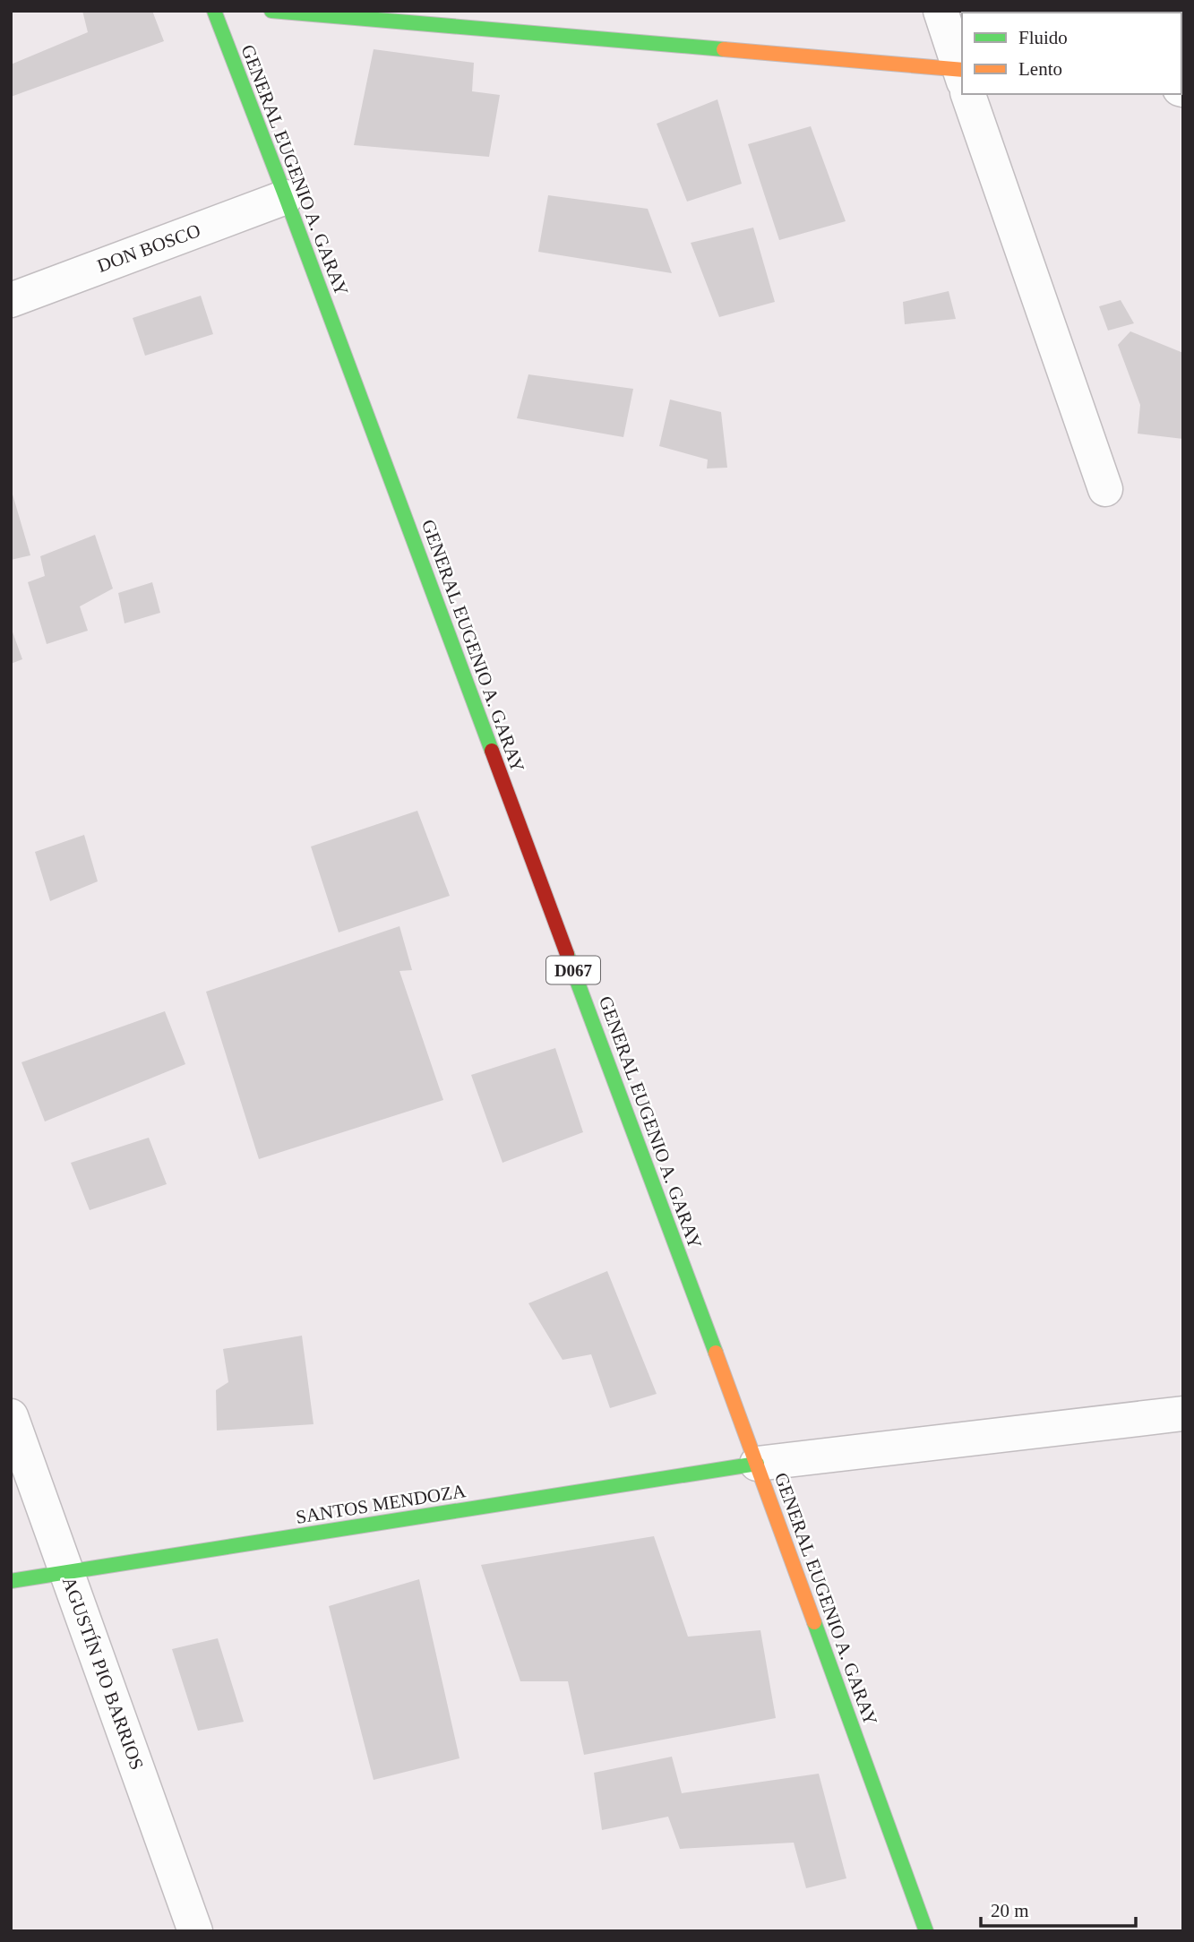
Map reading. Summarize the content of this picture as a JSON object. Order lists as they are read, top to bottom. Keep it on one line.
{"streets":{"main road":["GENERAL EUGENIO A. GARAY","D067","SANTOS MENDOZA"],"street":["DON BOSCO","AGUSTÍN PIO BARRIOS"]},"crossings":[["GENERAL EUGENIO A. GARAY","DON BOSCO"],["GENERAL EUGENIO A. GARAY","SANTOS MENDOZA"],["SANTOS MENDOZA","AGUSTÍN PIO BARRIOS"]],"legend":["Fluido","Lento"],"scale_bar":"20 m"}
